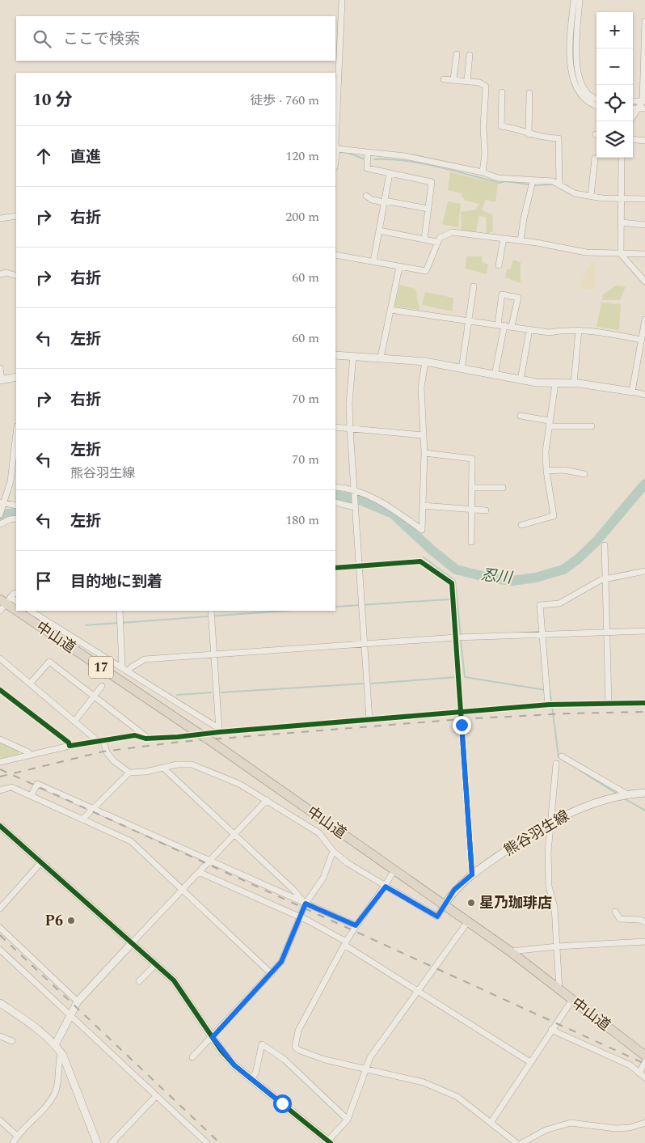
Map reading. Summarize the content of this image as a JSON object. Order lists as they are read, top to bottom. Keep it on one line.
{"streets":{"highway":["中山道","17"],"street":["熊谷羽生線"]},"crossings":[["中山道","熊谷羽生線"]],"water":["忍川"],"places":["星乃珈琲店","P6"],"page":{"map_buttons":["+","−"],"search":"ここで検索","heading":["10 分","徒歩 · 760 m"],"list":[["直進","120 m"],["右折","200 m"],["右折","60 m"],["左折","60 m"],["右折","70 m"],["左折","熊谷羽生線","70 m"],["左折","180 m"],"目的地に到着"]}}
